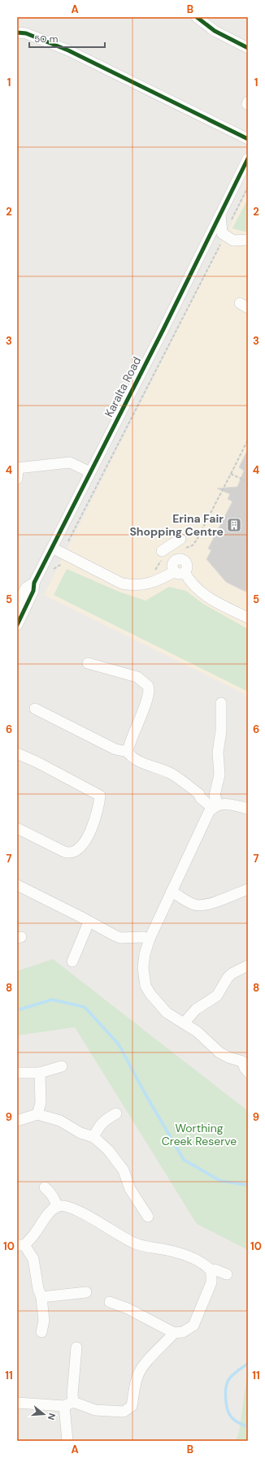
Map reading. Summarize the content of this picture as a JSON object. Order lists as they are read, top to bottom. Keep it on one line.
{"streets":{"street":["Karalta Road"]},"parks":["Worthing Creek Reserve"],"places":{"building":["Erina Fair Shopping Centre"]},"scale_bar":"50 m","north":"right","grid":{"columns":["A","B"],"rows":["1","2","3","4","5","6","7","8","9","10","11"]}}
